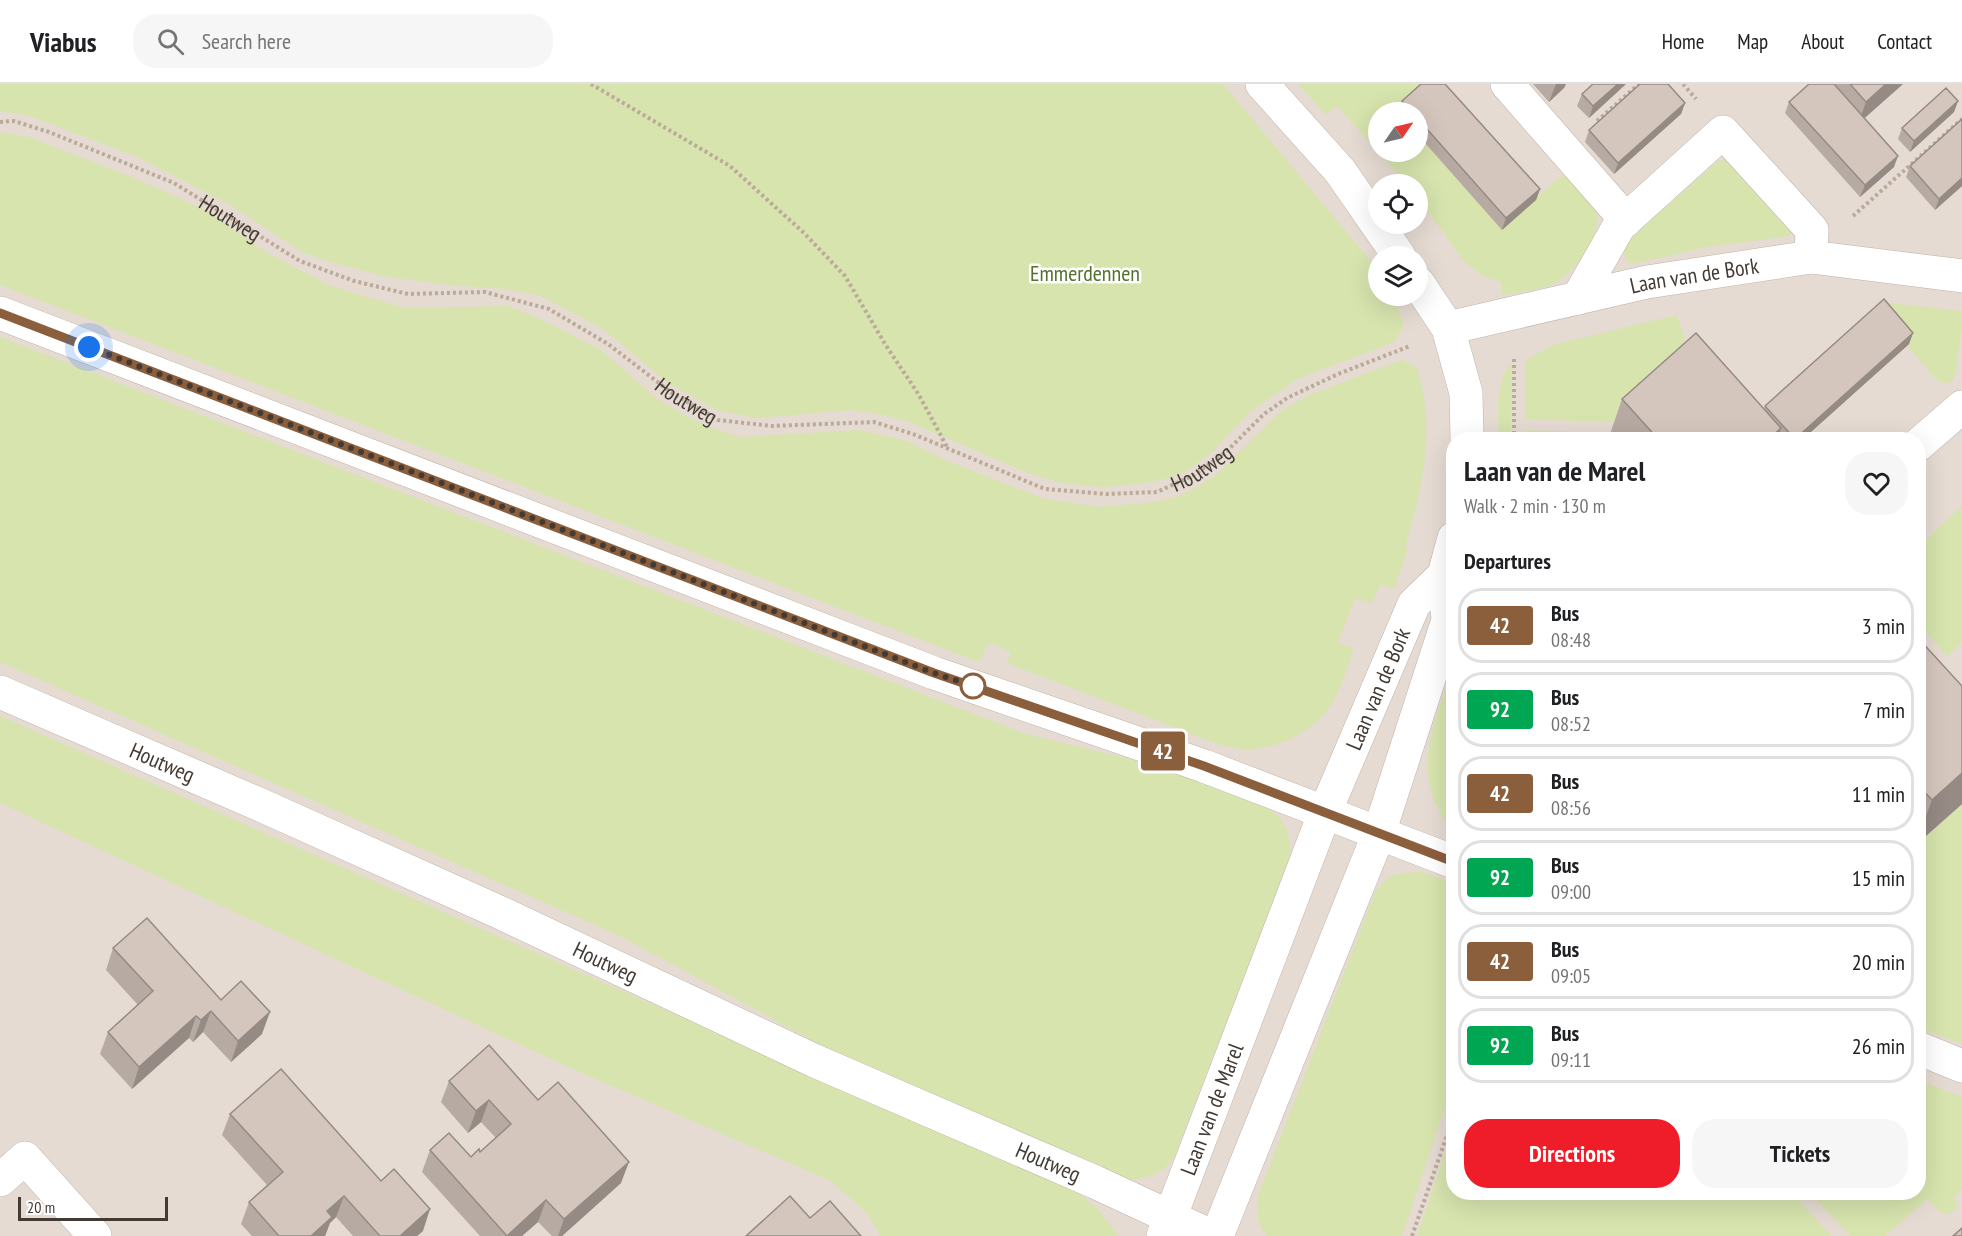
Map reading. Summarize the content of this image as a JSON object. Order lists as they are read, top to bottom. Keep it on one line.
{"streets":{"street":["Houtweg","Laan van de Bork","Laan van de Marel"]},"crossings":[["Houtweg","Laan van de Bork"],["Houtweg","Laan van de Marel"],["Laan van de Bork","Laan van de Marel"]],"parks":["Emmerdennen"],"lines":["bus line 42"],"scale_bar":"20 m","north":"top right","page":{"header":"Viabus","search":"Search here","nav":["Home","Map","About","Contact"],"on_map":"42","heading":[["Laan van de Marel","Walk · 2 min · 130 m"],"Departures"],"list":[{"mark":"42","name":"Bus","note":"08:48","value":"3 min"},{"mark":"92","name":"Bus","note":"08:52","value":"7 min"},{"mark":"42","name":"Bus","note":"08:56","value":"11 min"},{"mark":"92","name":"Bus","note":"09:00","value":"15 min"},{"mark":"42","name":"Bus","note":"09:05","value":"20 min"},{"mark":"92","name":"Bus","note":"09:11","value":"26 min"}],"buttons":["Directions","Tickets"],"scale":"20 m"}}
